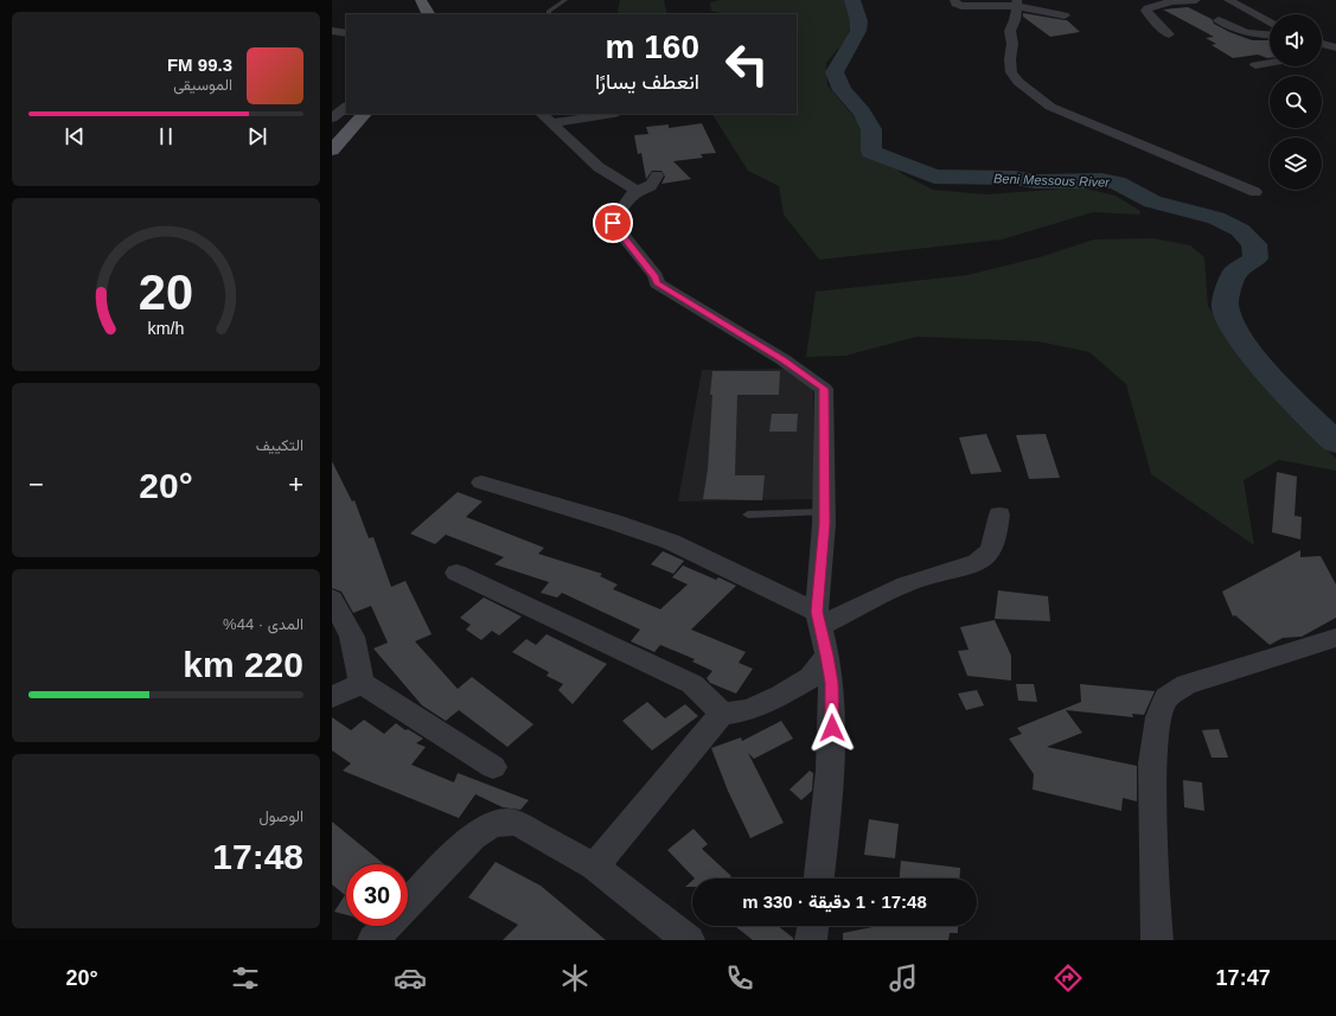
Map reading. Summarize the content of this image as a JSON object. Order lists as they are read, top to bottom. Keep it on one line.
{"water":["Beni Messous River"],"page":{"turn":["160 m","انعطف يسارًا"],"song":["99.3 FM","الموسيقى"],"tile":["التكييف",["المدى · 44%","220 km"],["الوصول","17:48"]],"heat":["−","20°","+"],"limit":"30","trip":"17:48 · 1 دقيقة · 330 m","tabs":["17:47","20°"],"gauge":["20","km/h"]}}
